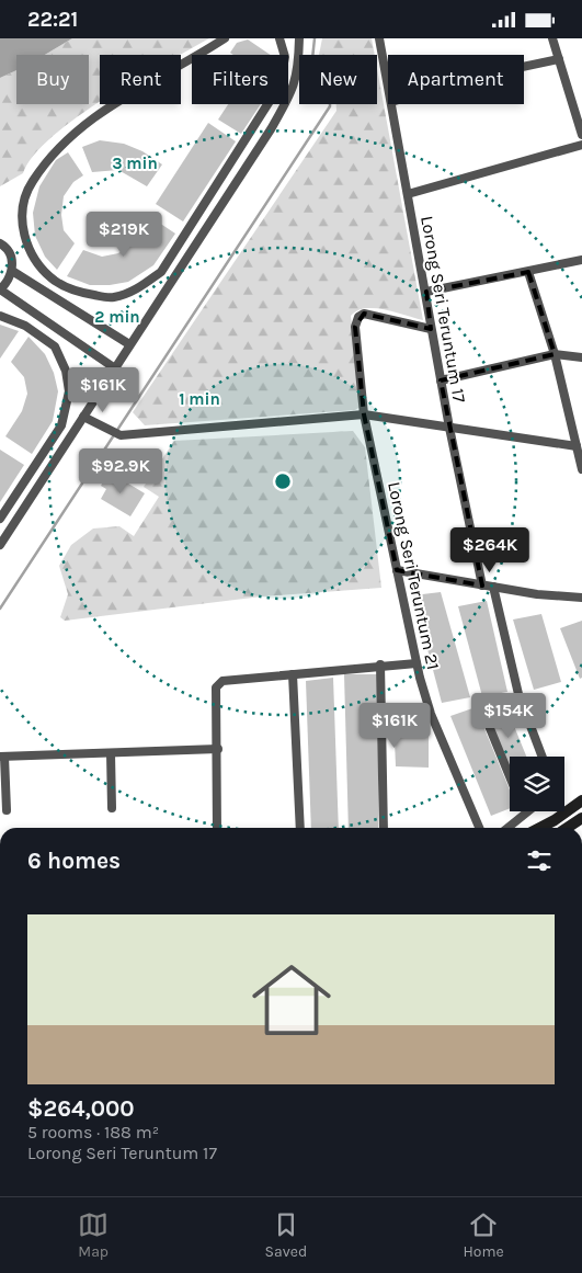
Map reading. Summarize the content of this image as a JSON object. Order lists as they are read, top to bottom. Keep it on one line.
{"streets":{"street":["Lorong Seri Teruntum 17","Lorong Seri Teruntum 21"]},"crossings":[["Lorong Seri Teruntum 17","Lorong Seri Teruntum 21"]],"page":{"status":"22:21","chip":["Buy","Rent","Filters","New","Apartment"],"price":["$219K","$161K","$92.9K","$264K","$154K","$161K"],"heading":"6 homes","list":[{"name":"$264,000","note":"5 rooms · 188 m² · Lorong Seri Teruntum 17"}],"tabs":["Map","Saved","Home"]},"rings":["3 min","2 min","1 min"]}
